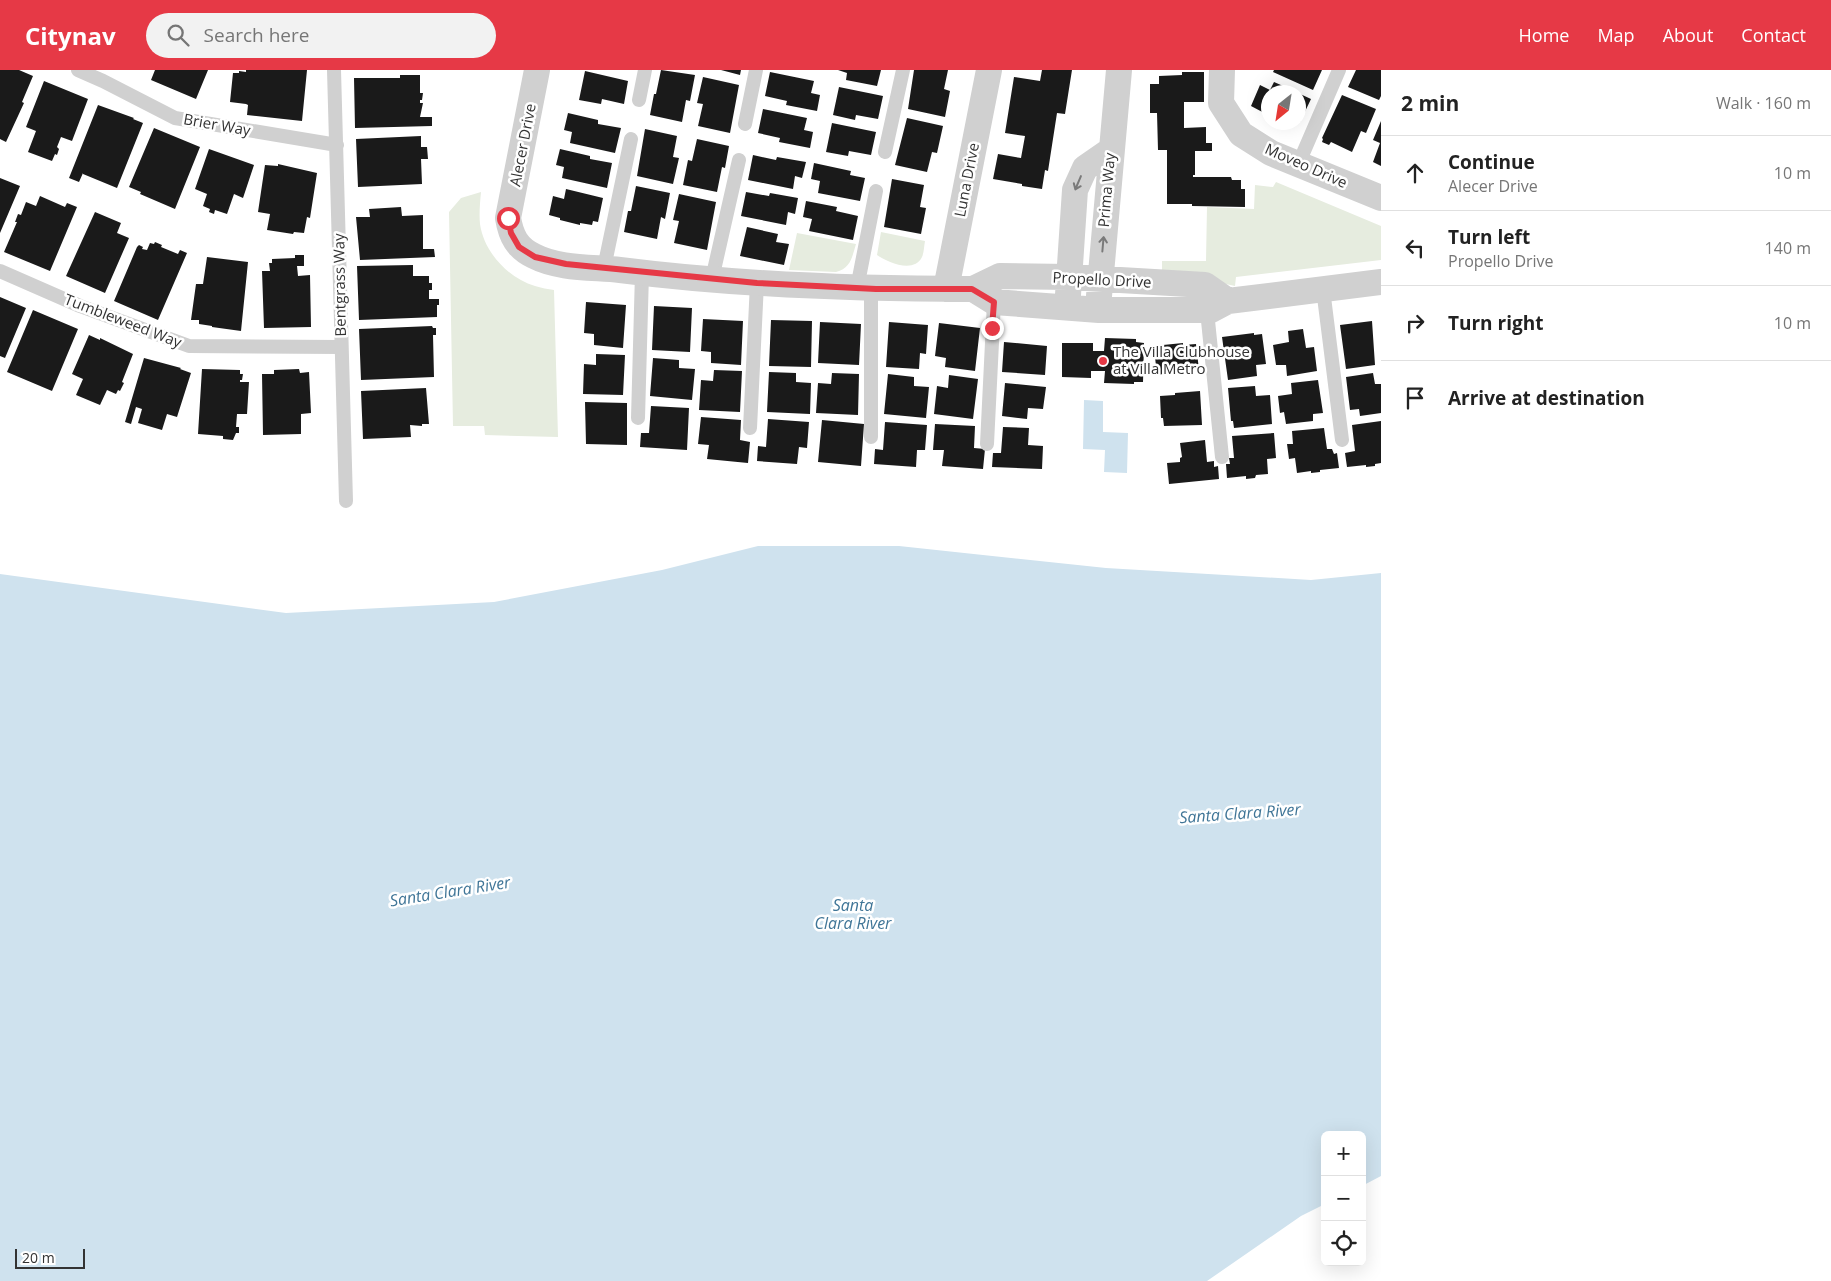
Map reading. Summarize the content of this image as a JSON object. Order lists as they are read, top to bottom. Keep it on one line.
{"streets":{"street":["Alecer Drive","Moveo Drive","Luna Drive","Prima Way","Propello Drive"],"lane":["Brier Way","Bentgrass Way","Tumbleweed Way"]},"crossings":[["Brier Way","Bentgrass Way"],["Alecer Drive","Propello Drive"],["Luna Drive","Propello Drive"],["Prima Way","Propello Drive"],["Bentgrass Way","Tumbleweed Way"]],"water":["Santa Clara River"],"places":["The Villa Clubhouse at Villa Metro"],"scale_bar":"20 m","north":"bottom left","page":{"header":"Citynav","search":"Search here","nav":["Home","Map","About","Contact"],"heading":["2 min","Walk · 160 m"],"list":[["Continue","Alecer Drive","10 m"],["Turn left","Propello Drive","140 m"],["Turn right","10 m"],"Arrive at destination"],"map_buttons":["+","−"],"scale":"20 m"}}
